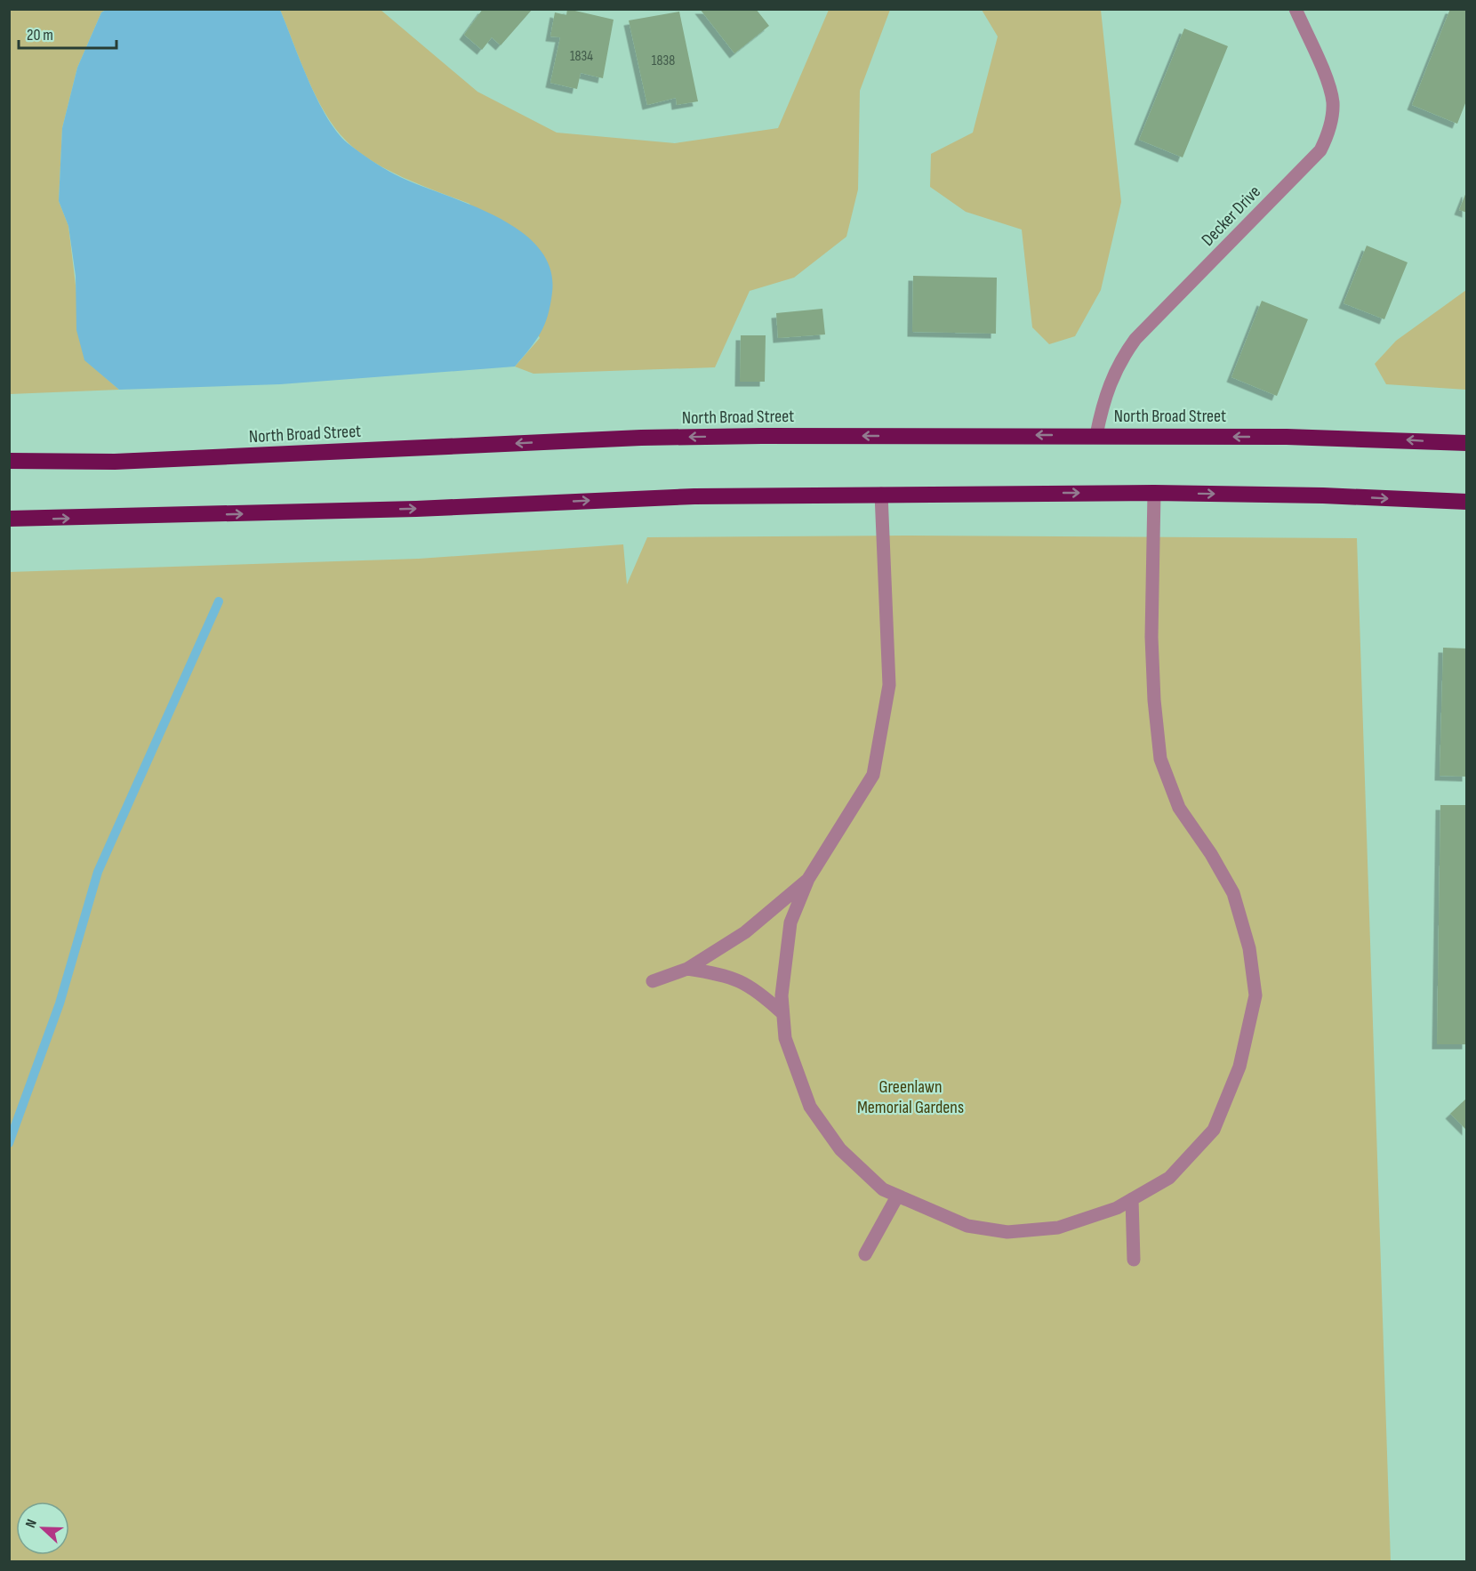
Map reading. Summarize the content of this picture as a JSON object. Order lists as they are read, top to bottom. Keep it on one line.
{"streets":{"highway":["North Broad Street"],"street":["Decker Drive"]},"crossings":[["Decker Drive","North Broad Street"]],"parks":["Greenlawn Memorial Gardens"],"house_numbers":["1834","1838"],"scale_bar":"20 m","north":"left"}
